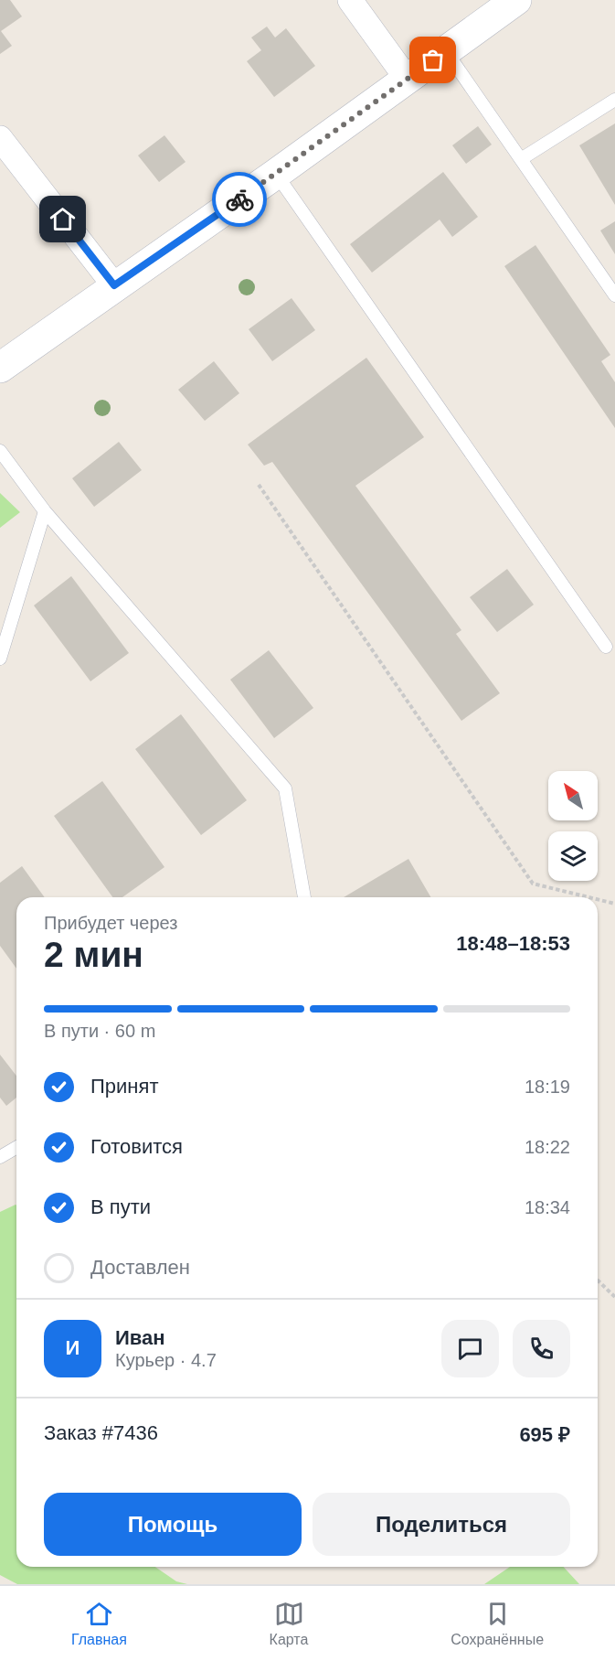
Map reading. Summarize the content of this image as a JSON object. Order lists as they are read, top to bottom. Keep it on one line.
{"north":"top left","page":{"heading":["2 мин","Прибудет через","18:48–18:53"],"panel":["Иван","Курьер · 4.7","Заказ #7436","695 ₽"],"bar":"В пути · 60 m","list":[["Принят","18:19"],["Готовится","18:22"],["В пути","18:34"],"Доставлен"],"round":"И","buttons":["Помощь","Поделиться"],"tabs":["Главная","Карта","Сохранённые"]}}
